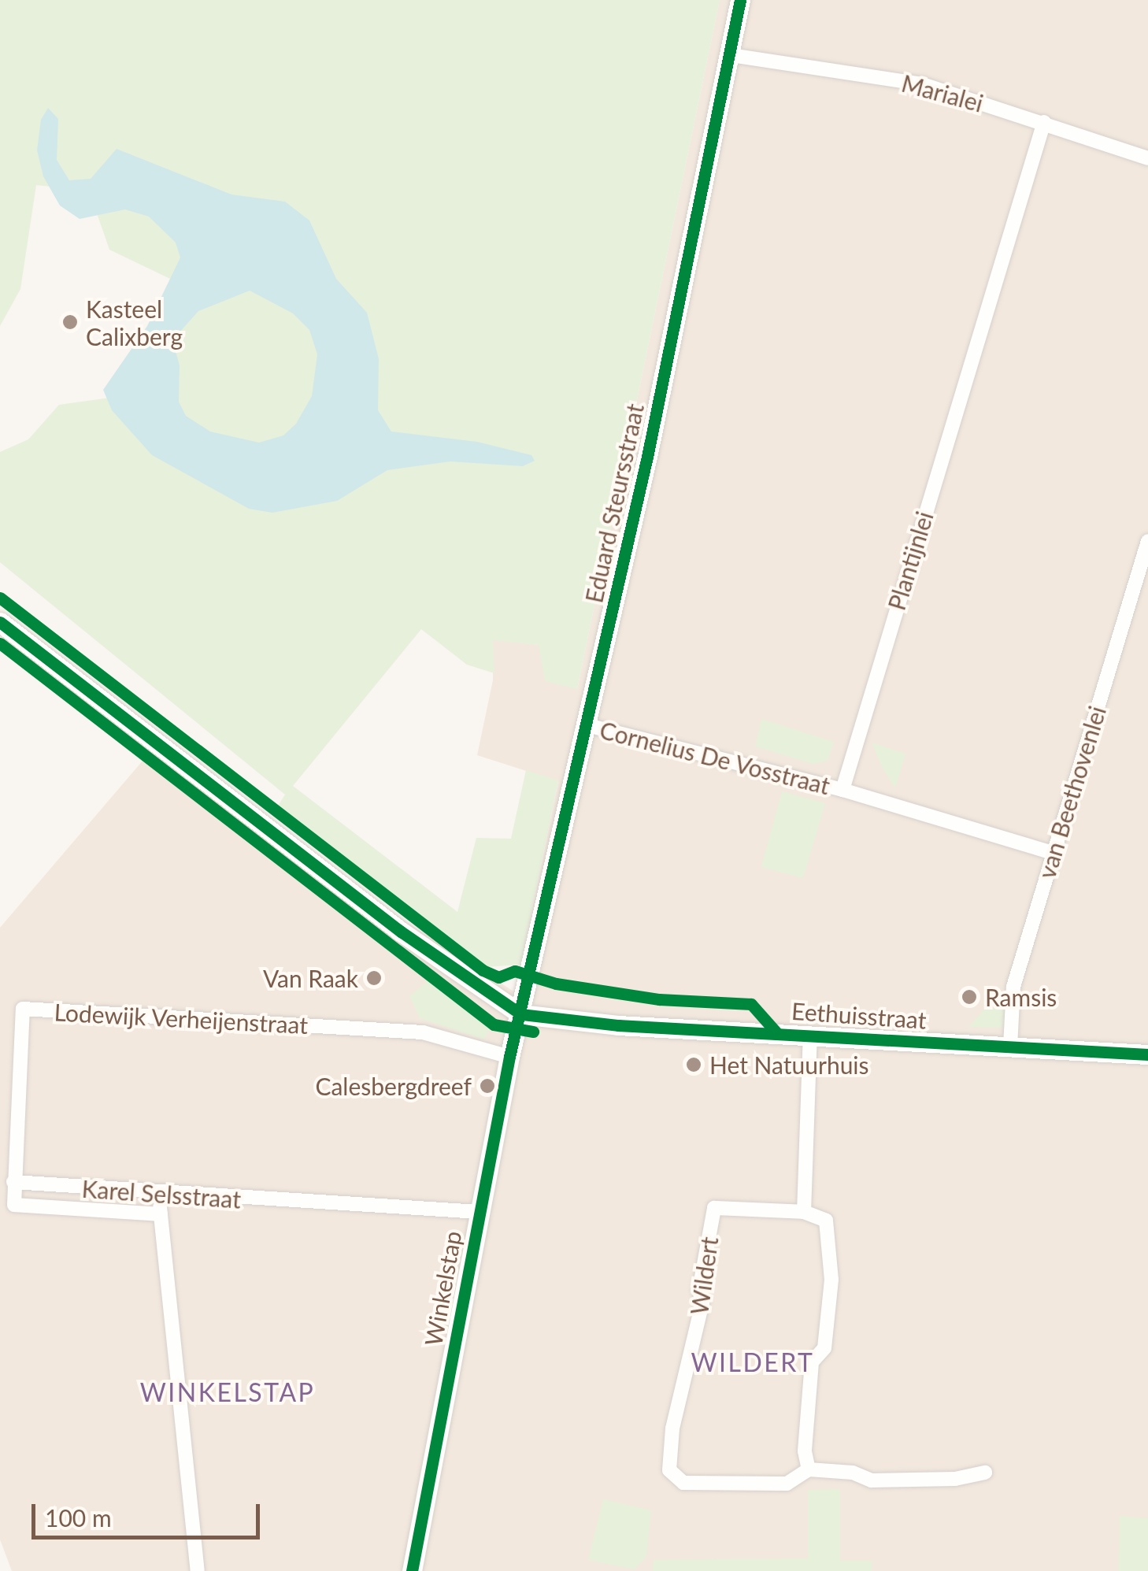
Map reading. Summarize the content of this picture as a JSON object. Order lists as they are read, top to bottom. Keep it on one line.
{"streets":{"street":["Marialei","Eduard Steursstraat","Plantijnlei","Cornelius De Vosstraat","van Beethovenlei","Eethuisstraat","Lodewijk Verheijenstraat","Karel Selsstraat","Wildert","Winkelstap"]},"crossings":[["Marialei","Eduard Steursstraat"],["Marialei","Plantijnlei"],["Eduard Steursstraat","Cornelius De Vosstraat"],["Eduard Steursstraat","Eethuisstraat"],["Eduard Steursstraat","Winkelstap"],["Plantijnlei","Cornelius De Vosstraat"],["van Beethovenlei","Eethuisstraat"],["Eethuisstraat","Winkelstap"],["Lodewijk Verheijenstraat","Karel Selsstraat"],["Lodewijk Verheijenstraat","Winkelstap"],["Karel Selsstraat","Winkelstap"]],"districts":["WILDERT","WINKELSTAP"],"places":["Kasteel Calixberg","Van Raak","Ramsis","Het Natuurhuis","Calesbergdreef"],"scale_bar":"100 m"}
